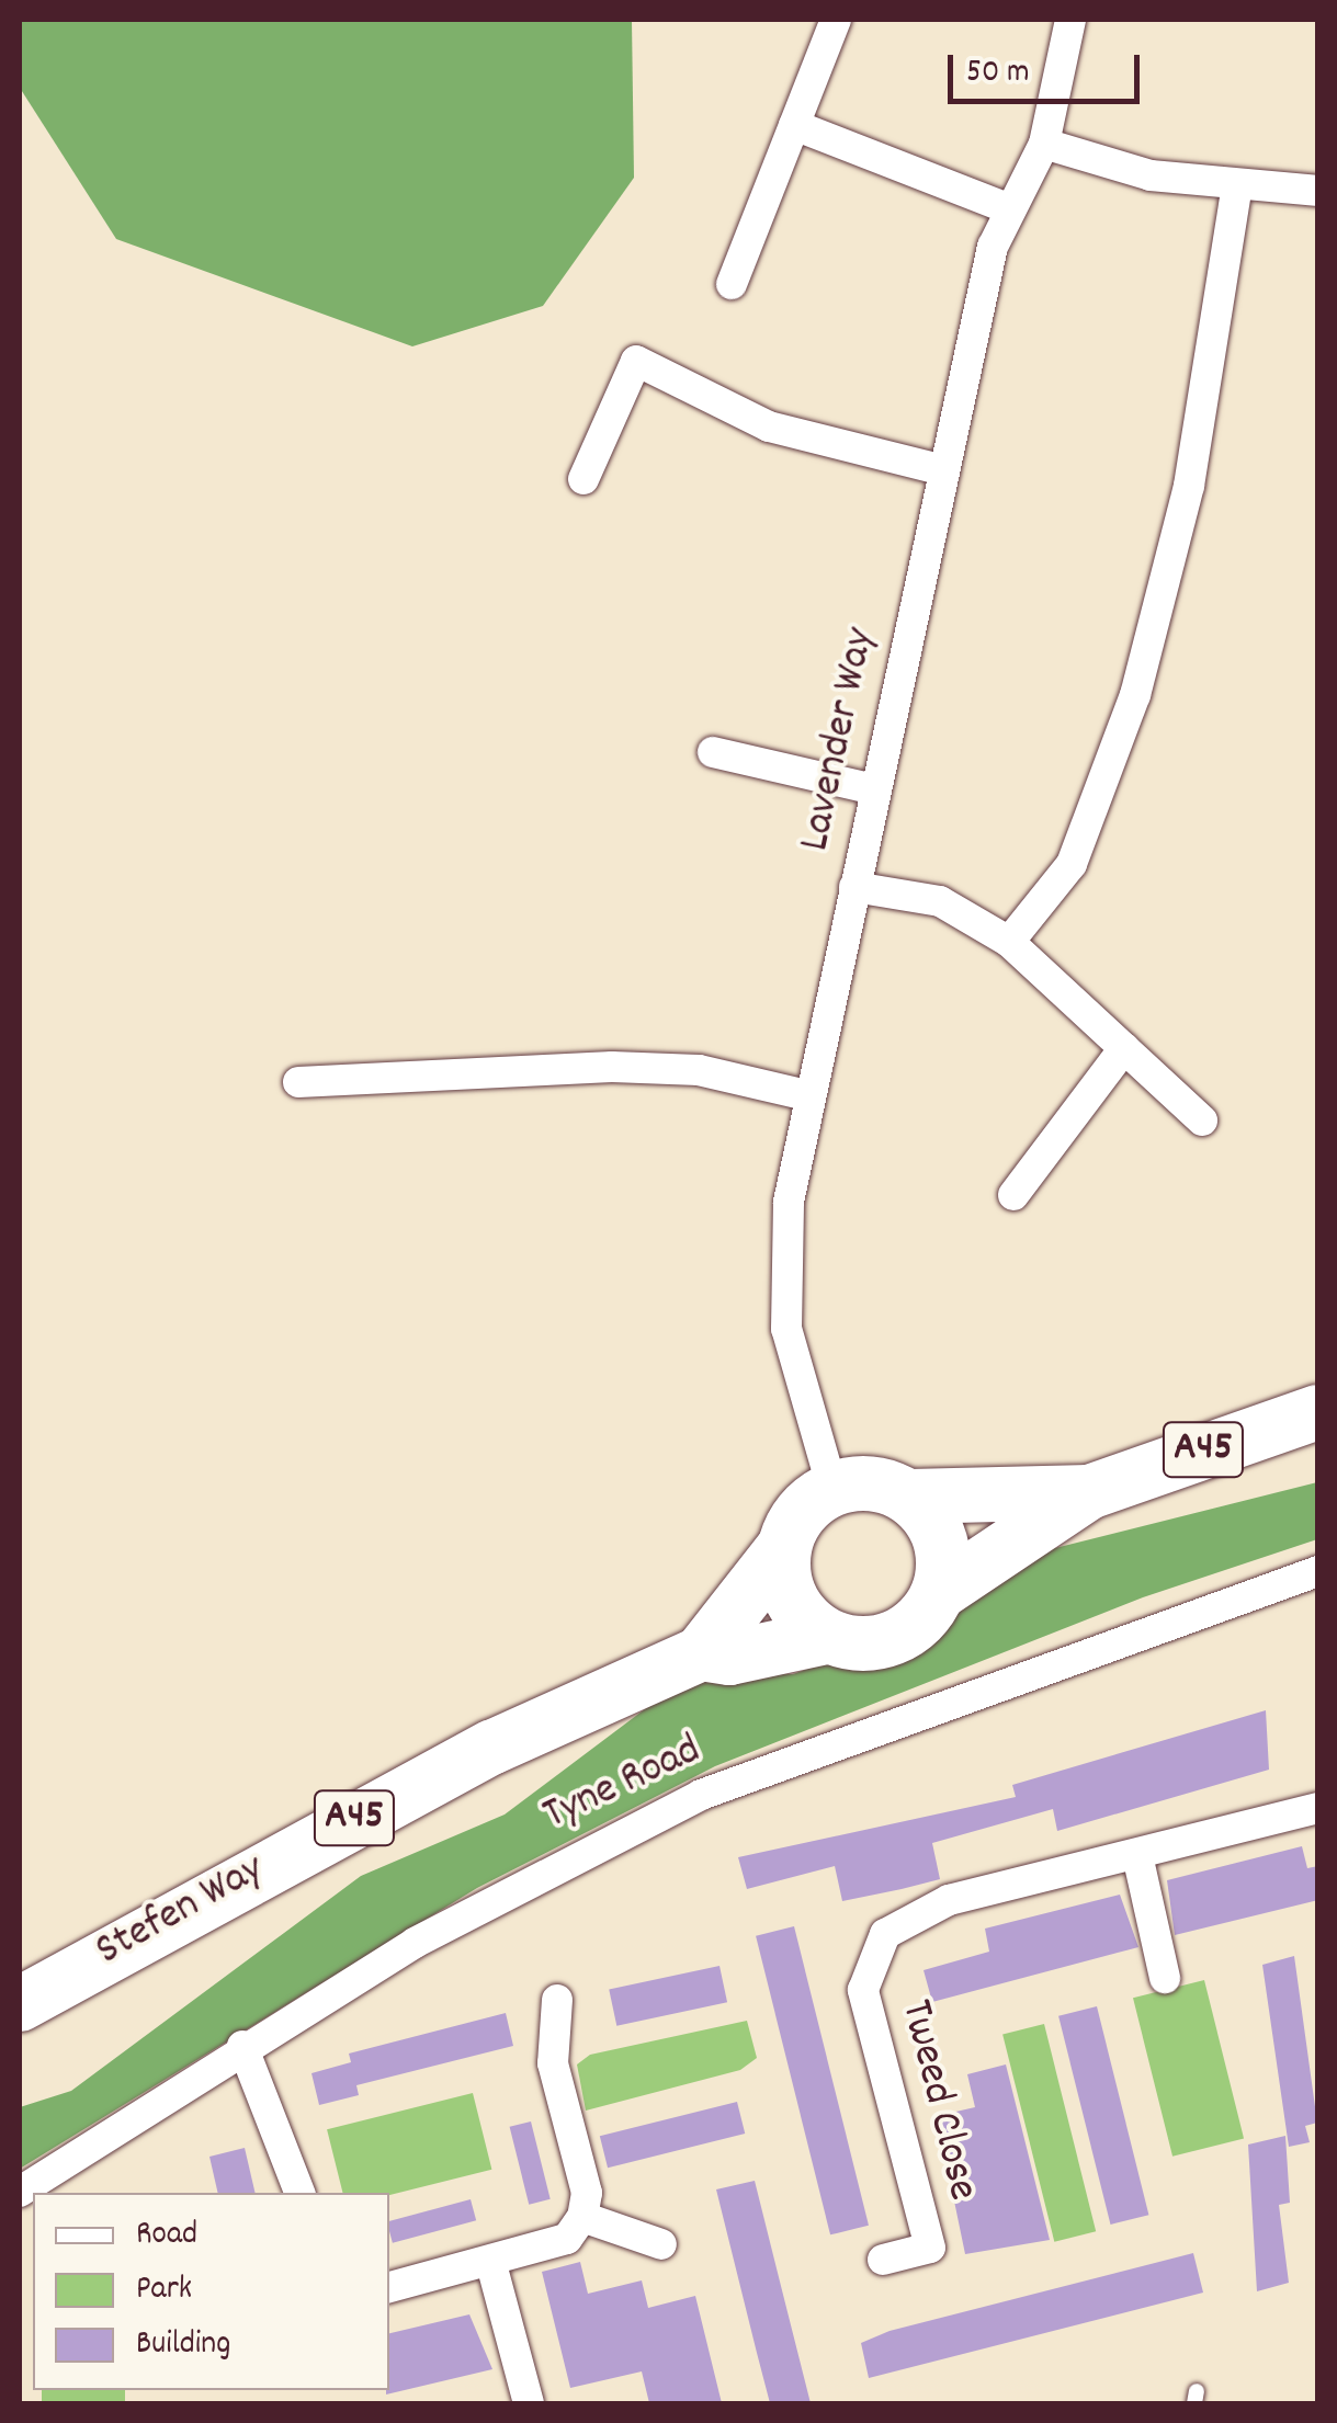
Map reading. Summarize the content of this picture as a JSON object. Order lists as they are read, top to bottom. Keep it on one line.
{"streets":{"highway":["A45","Stefen Way"],"street":["Lavender Way","Tyne Road","Tweed Close"]},"crossings":[["Lavender Way","A45"],["Lavender Way","Stefen Way"],["A45","Stefen Way"]],"legend":["Road","Park","Building"],"scale_bar":"50 m"}
